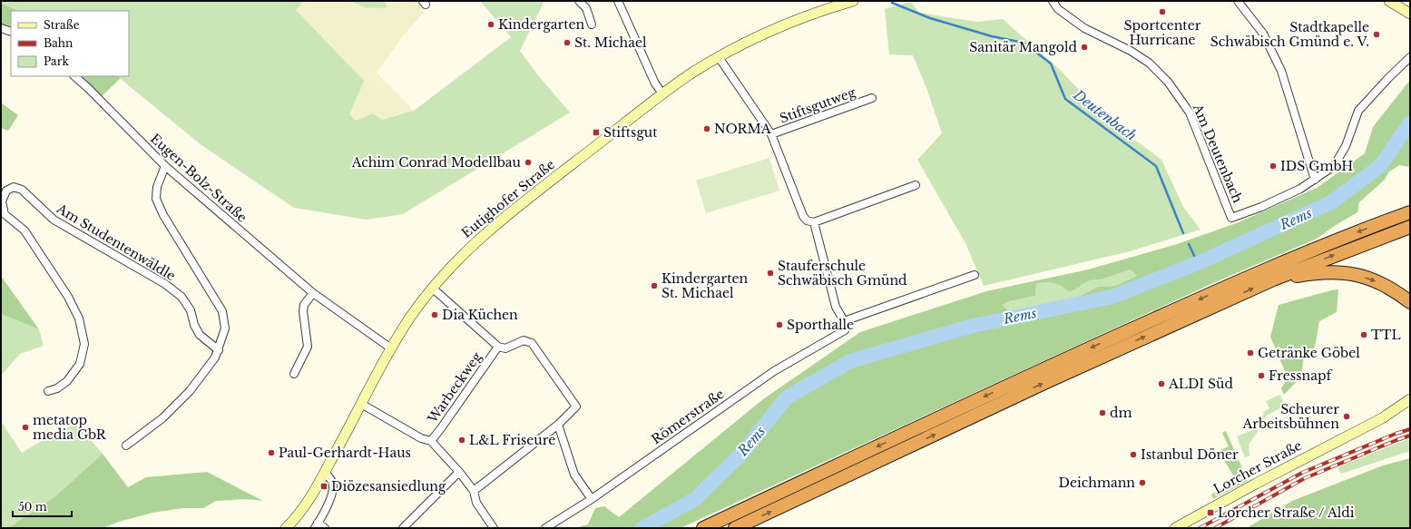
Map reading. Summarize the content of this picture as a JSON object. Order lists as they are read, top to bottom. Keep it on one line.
{"streets":{"street":["Stiftsgutweg","Am Deutenbach","Eugen-Bolz-Straße","Eutighofer Straße","Am Studentenwäldle","Warbeckweg","Römerstraße","Lorcher Straße"]},"crossings":[["Stiftsgutweg","Eutighofer Straße"],["Eugen-Bolz-Straße","Eutighofer Straße"]],"water":["Deutenbach","Rems"],"places":{"other":["Sportcenter Hurricane","Kindergarten","Stadtkapelle Schwäbisch Gmünd e. V.","St. Michael","Sanitär Mangold","NORMA","Achim Conrad Modellbau","IDS GmbH","Stauferschule Schwäbisch Gmünd","Kindergarten St. Michael","Dia Küchen","Sporthalle","TTL","Getränke Göbel","Fressnapf","ALDI Süd","dm","Scheurer Arbeitsbühnen","metatop media GbR","L&L Friseure","Paul-Gerhardt-Haus","Istanbul Döner","Deichmann"],"transit":["Stiftsgut","Diözesansiedlung","Lorcher Straße / Aldi"]},"legend":["Straße","Bahn","Park"],"scale_bar":"50 m"}
